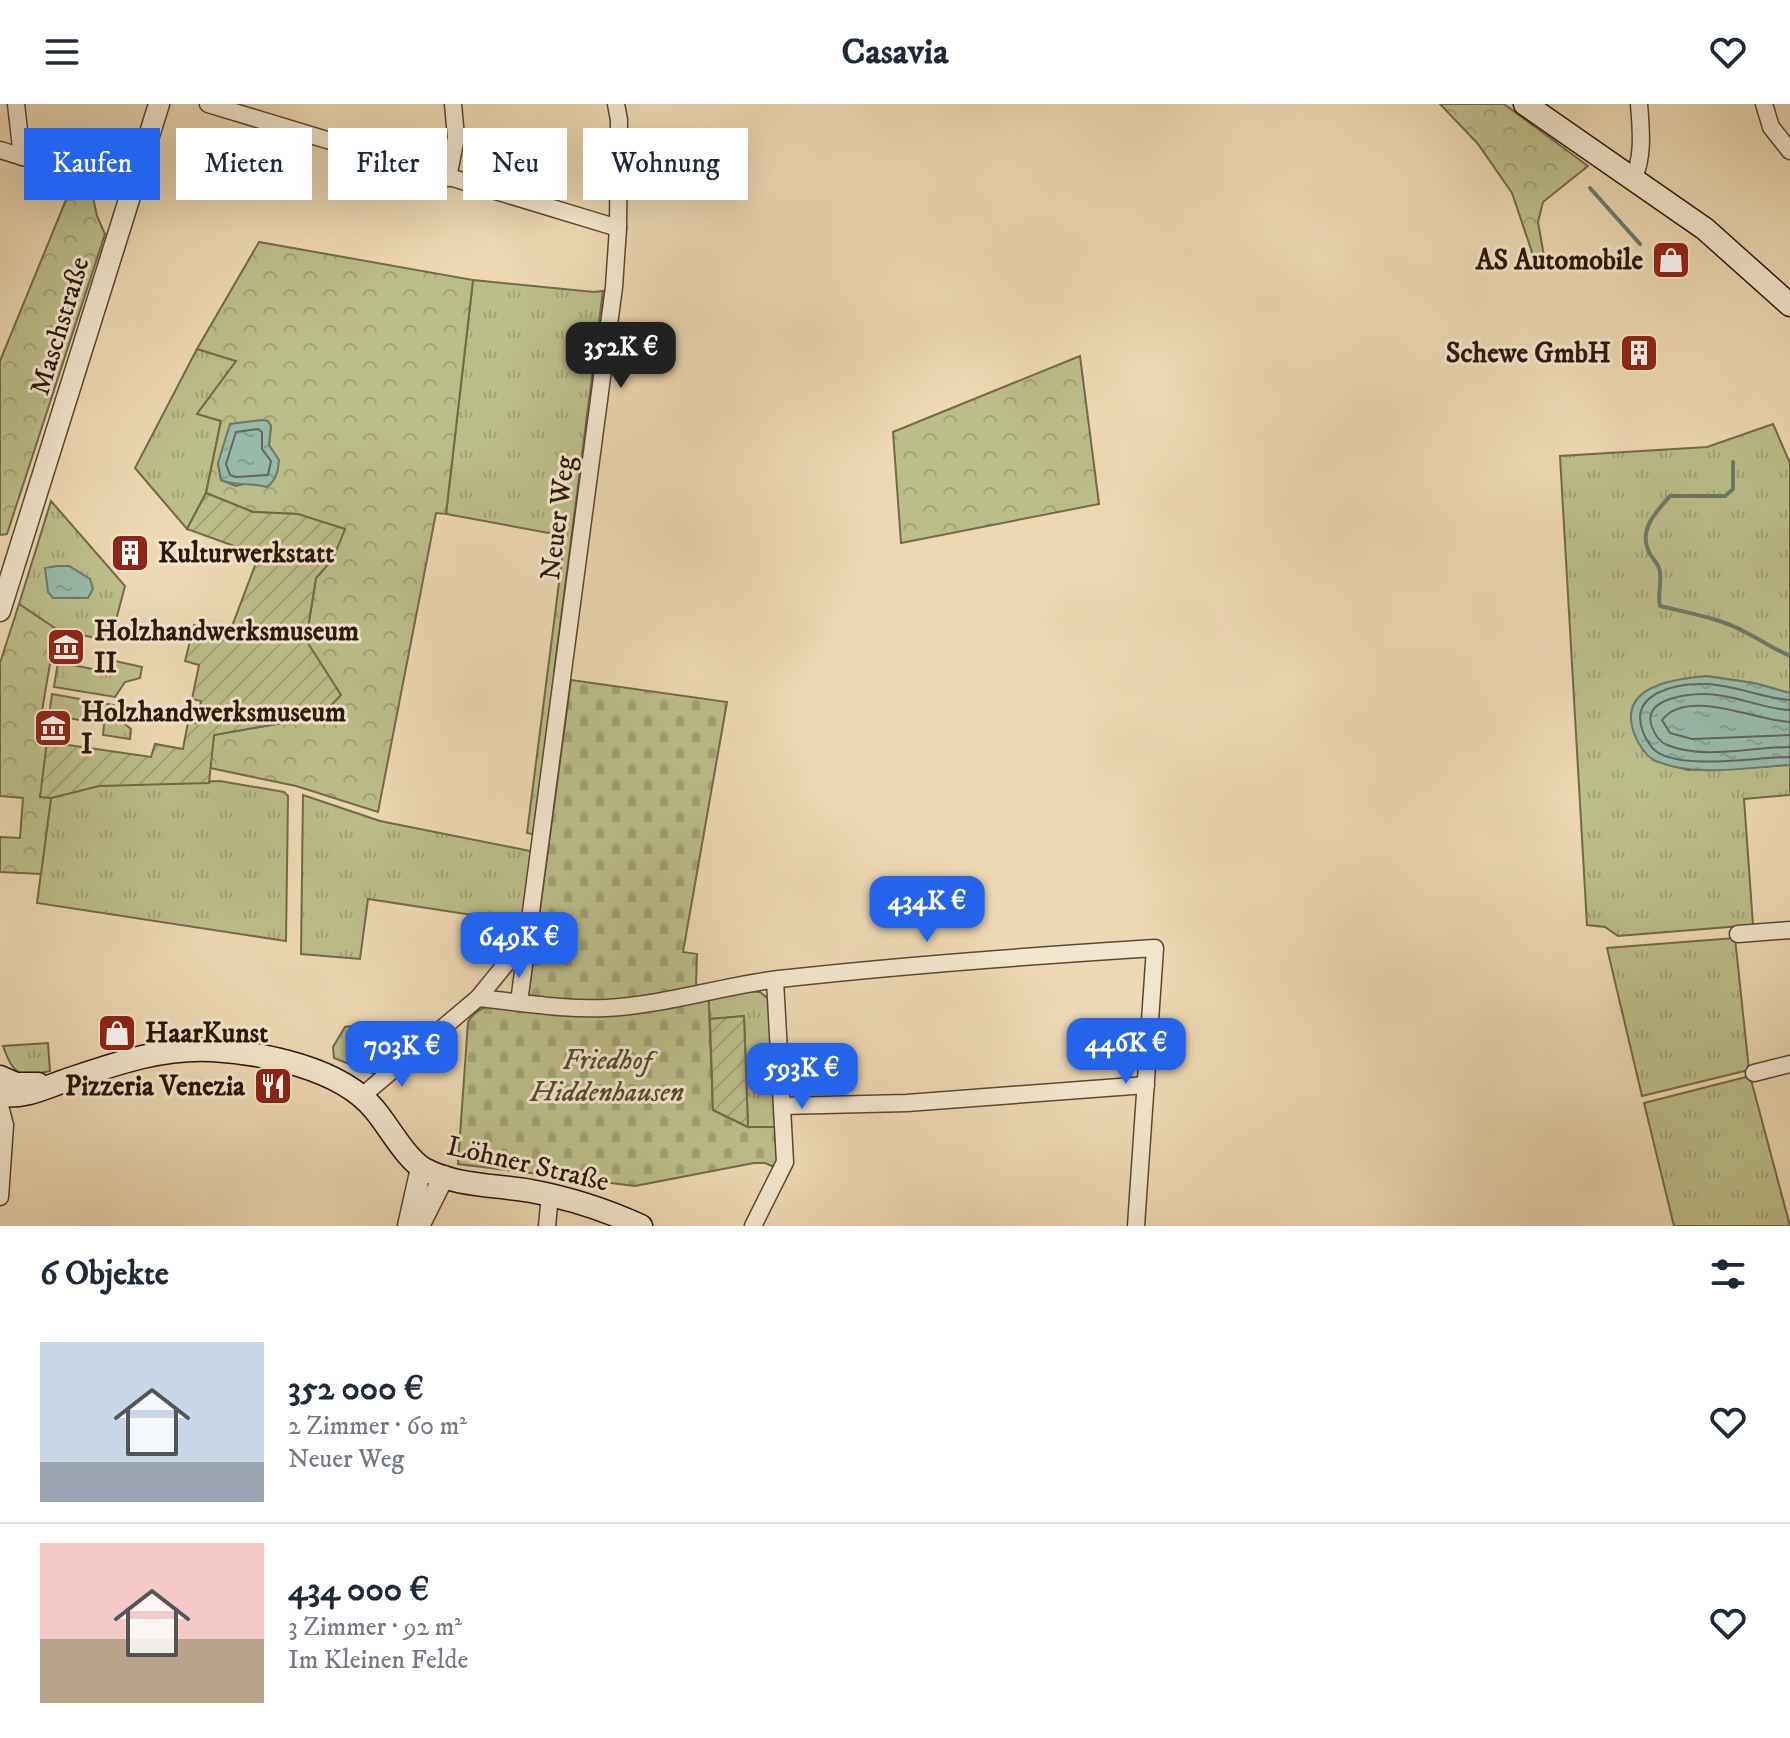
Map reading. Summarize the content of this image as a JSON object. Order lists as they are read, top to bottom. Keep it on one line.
{"streets":{"main road":["Löhner Straße"],"street":["Maschstraße","Neuer Weg"]},"parks":["Friedhof Hiddenhausen"],"places":{"shop":["AS Automobile","HaarKunst"],"building":["Schewe GmbH","Kulturwerkstatt"],"museum":["Holzhandwerksmuseum II","Holzhandwerksmuseum I"],"restaurant":["Pizzeria Venezia"]},"page":{"header":"Casavia","chip":["Kaufen","Mieten","Filter","Neu","Wohnung"],"price":["352K €","434K €","649K €","446K €","703K €","593K €"],"heading":"6 Objekte","list":[{"name":"352 000 €","note":"2 Zimmer · 60 m² · Neuer Weg"},{"name":"434 000 €","note":"3 Zimmer · 92 m² · Im Kleinen Felde"}]}}
